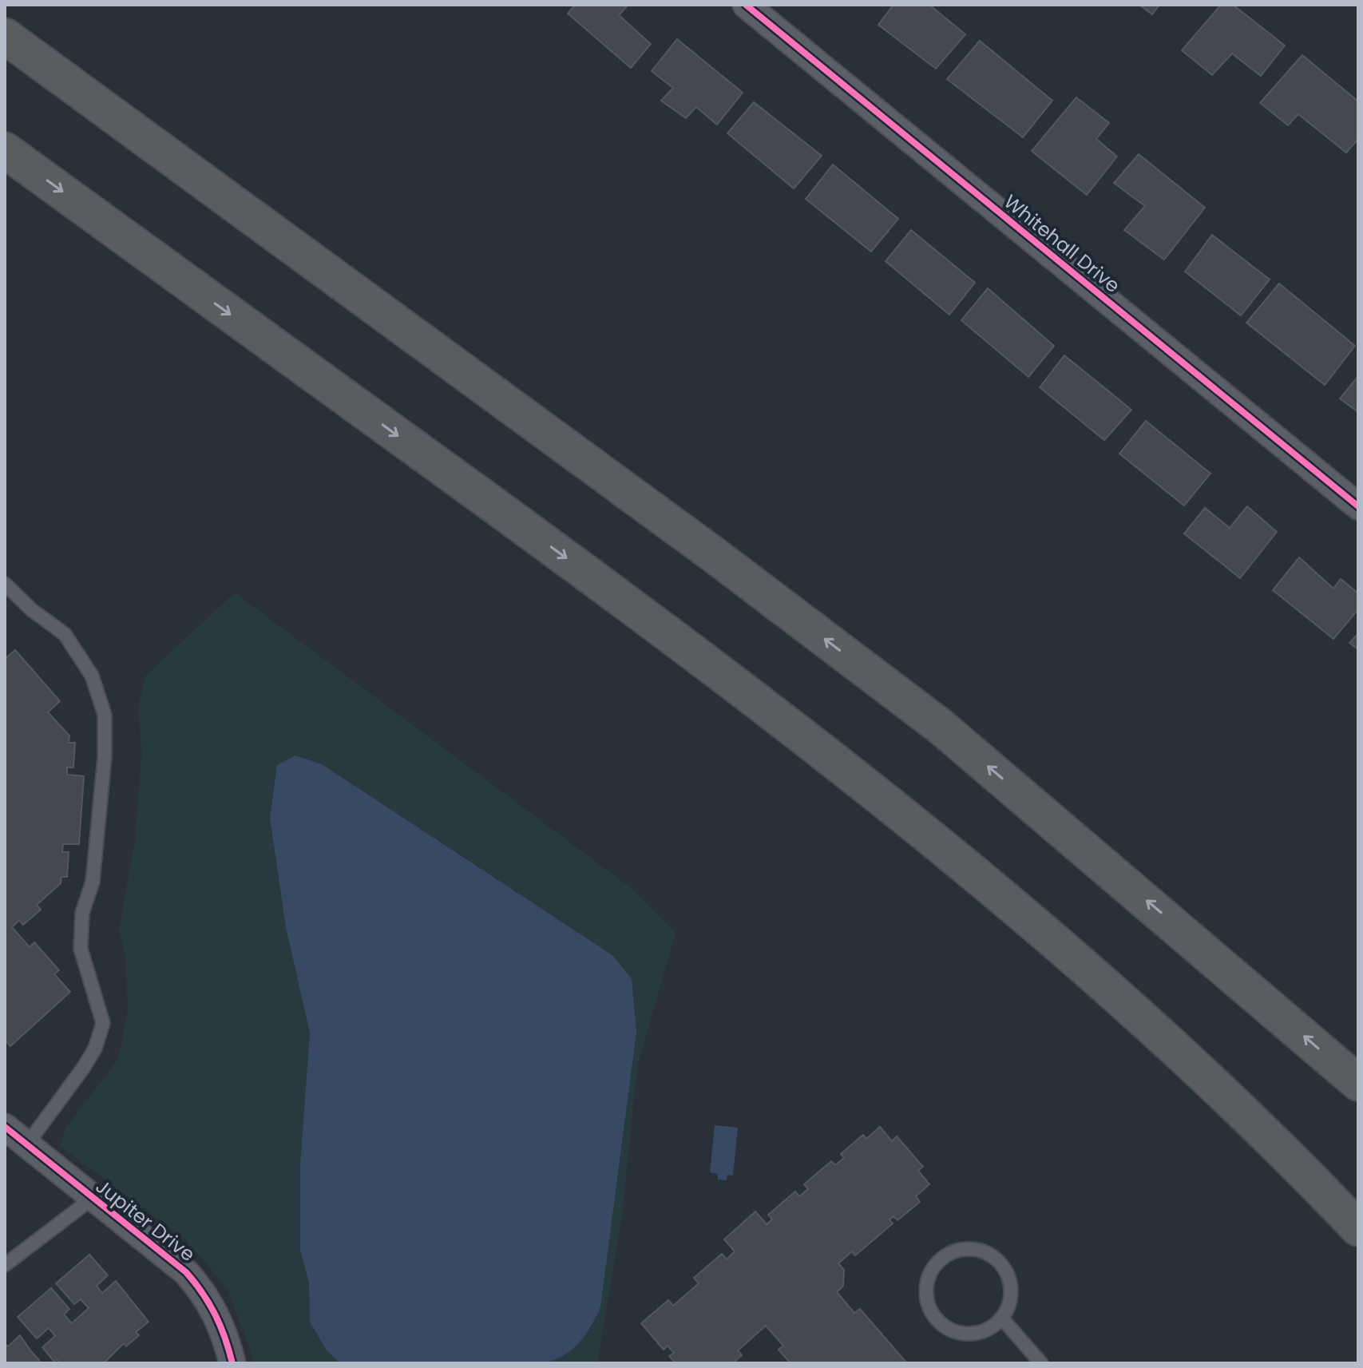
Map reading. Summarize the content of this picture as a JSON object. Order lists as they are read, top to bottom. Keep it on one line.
{"streets":{"street":["Whitehall Drive","Jupiter Drive"]}}
